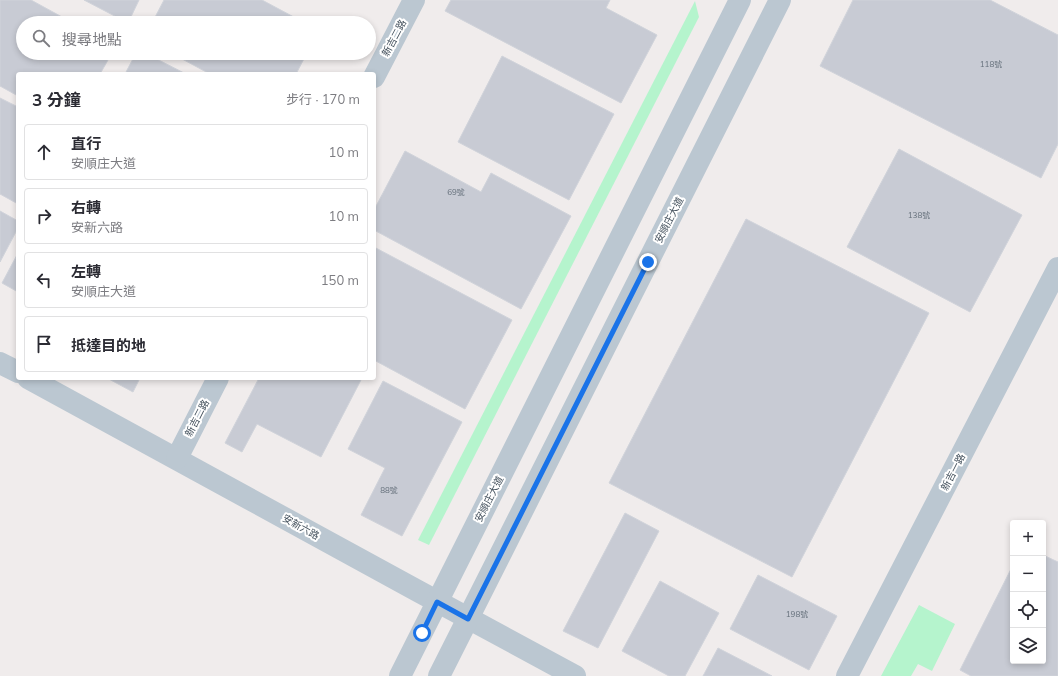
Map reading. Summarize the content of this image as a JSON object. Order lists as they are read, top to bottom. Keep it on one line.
{"streets":{"street":["新吉二路","安順庄大道","新吉一路","安新六路"]},"crossings":[["新吉二路","安新六路"],["安順庄大道","安新六路"]],"house_numbers":["118號","69號","138號","88號","198號"],"page":{"search":"搜尋地點","heading":["3 分鐘","步行 · 170 m"],"list":[["直行","安順庄大道","10 m"],["右轉","安新六路","10 m"],["左轉","安順庄大道","150 m"],"抵達目的地"],"map_buttons":["+","−"]}}
